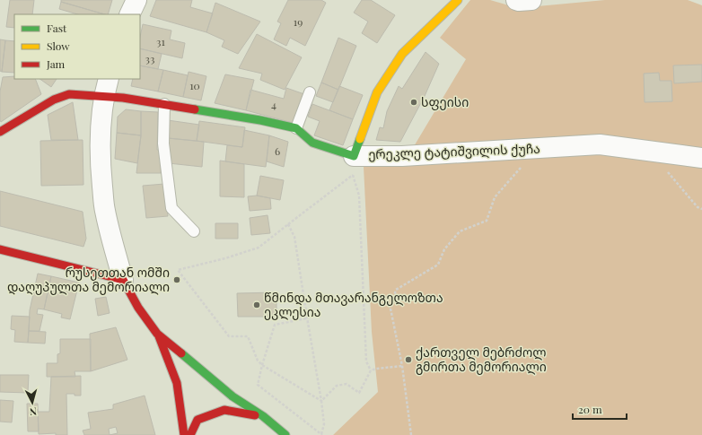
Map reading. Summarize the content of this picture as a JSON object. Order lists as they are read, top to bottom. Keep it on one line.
{"streets":{"street":["ერეკლე ტატიშვილის ქუჩა"]},"places":["სფეისი","რუსეთთან ომში დაღუპულთა მემორიალი","წმინდა მთავარანგელოზთა ეკლესია","ქართველ მებრძოლ გმირთა მემორიალი"],"house_numbers":["19","31","33","10","4","6"],"legend":["Fast","Slow","Jam"],"scale_bar":"20 m","north":"bottom"}
